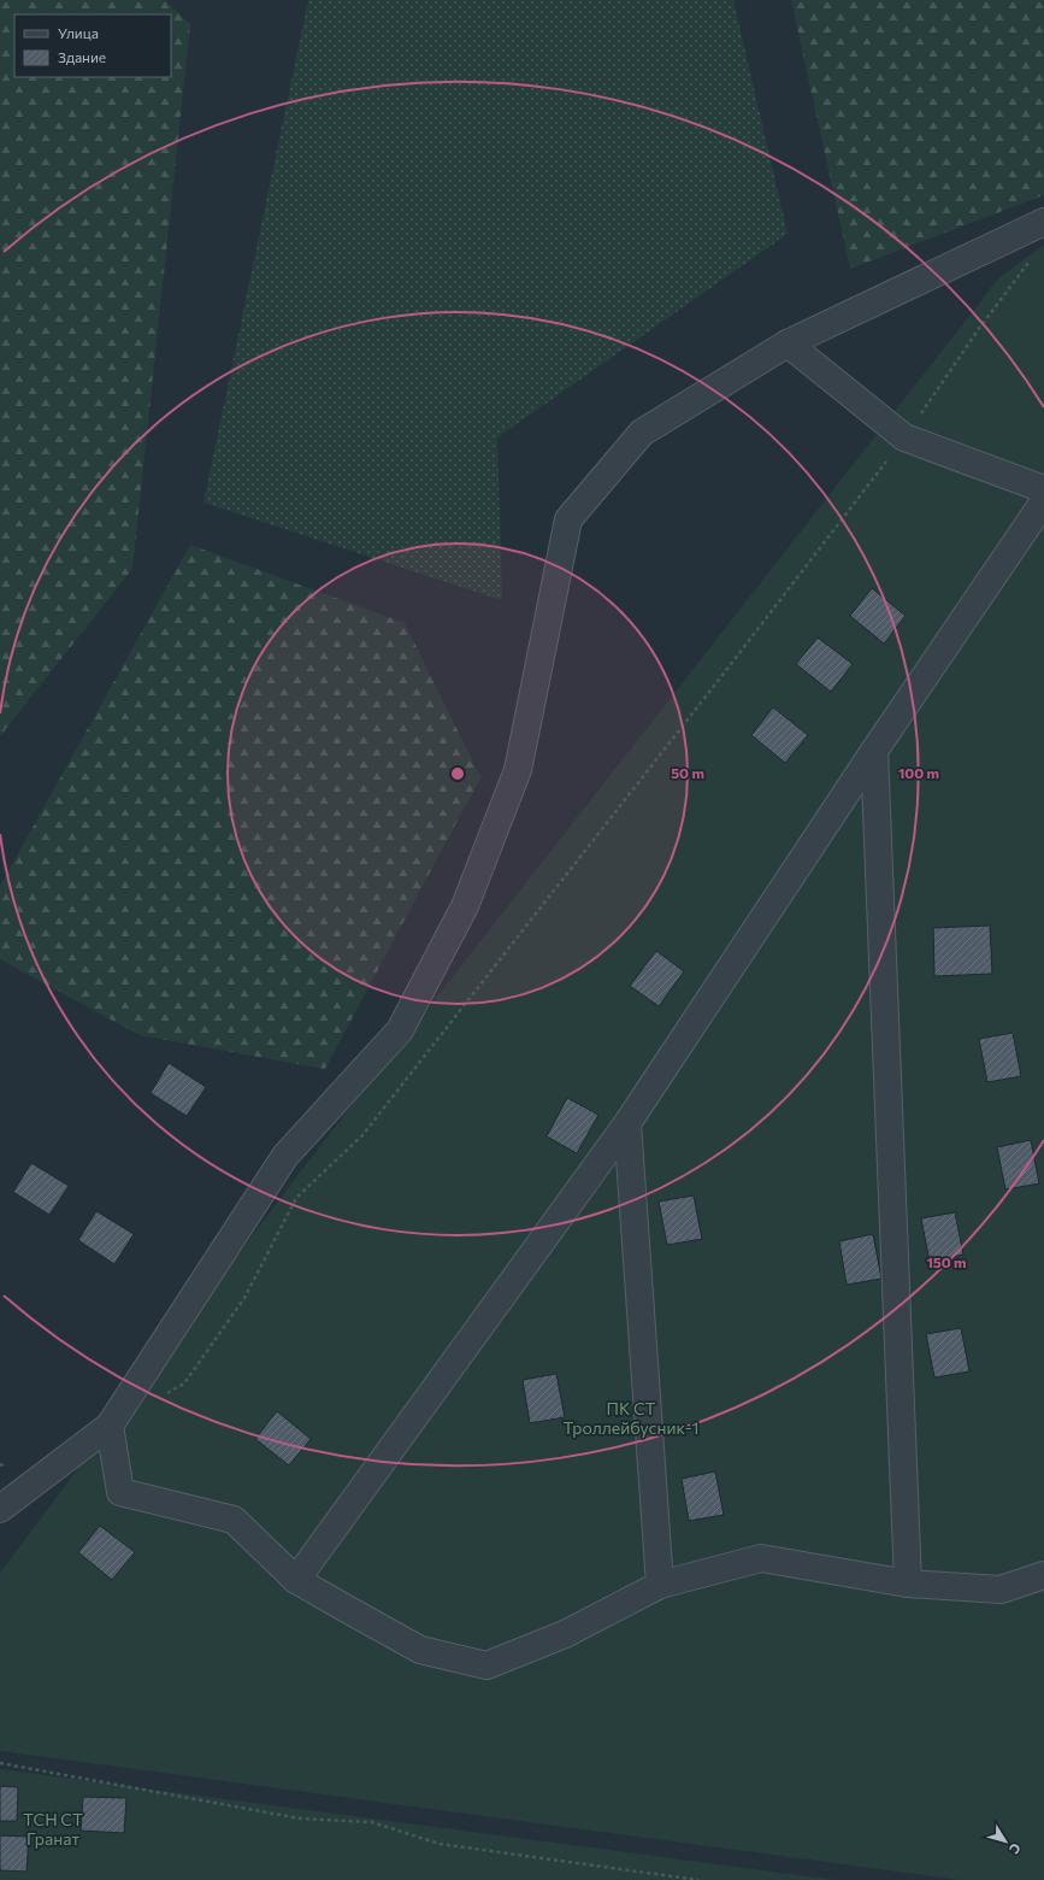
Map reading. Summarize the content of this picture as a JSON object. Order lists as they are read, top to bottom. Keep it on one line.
{"parks":["ПК СТ Троллейбусник-1","ТСН СТ Гранат"],"legend":["Улица","Здание"],"north":"bottom right","rings":["50 m","100 m","150 m"]}
